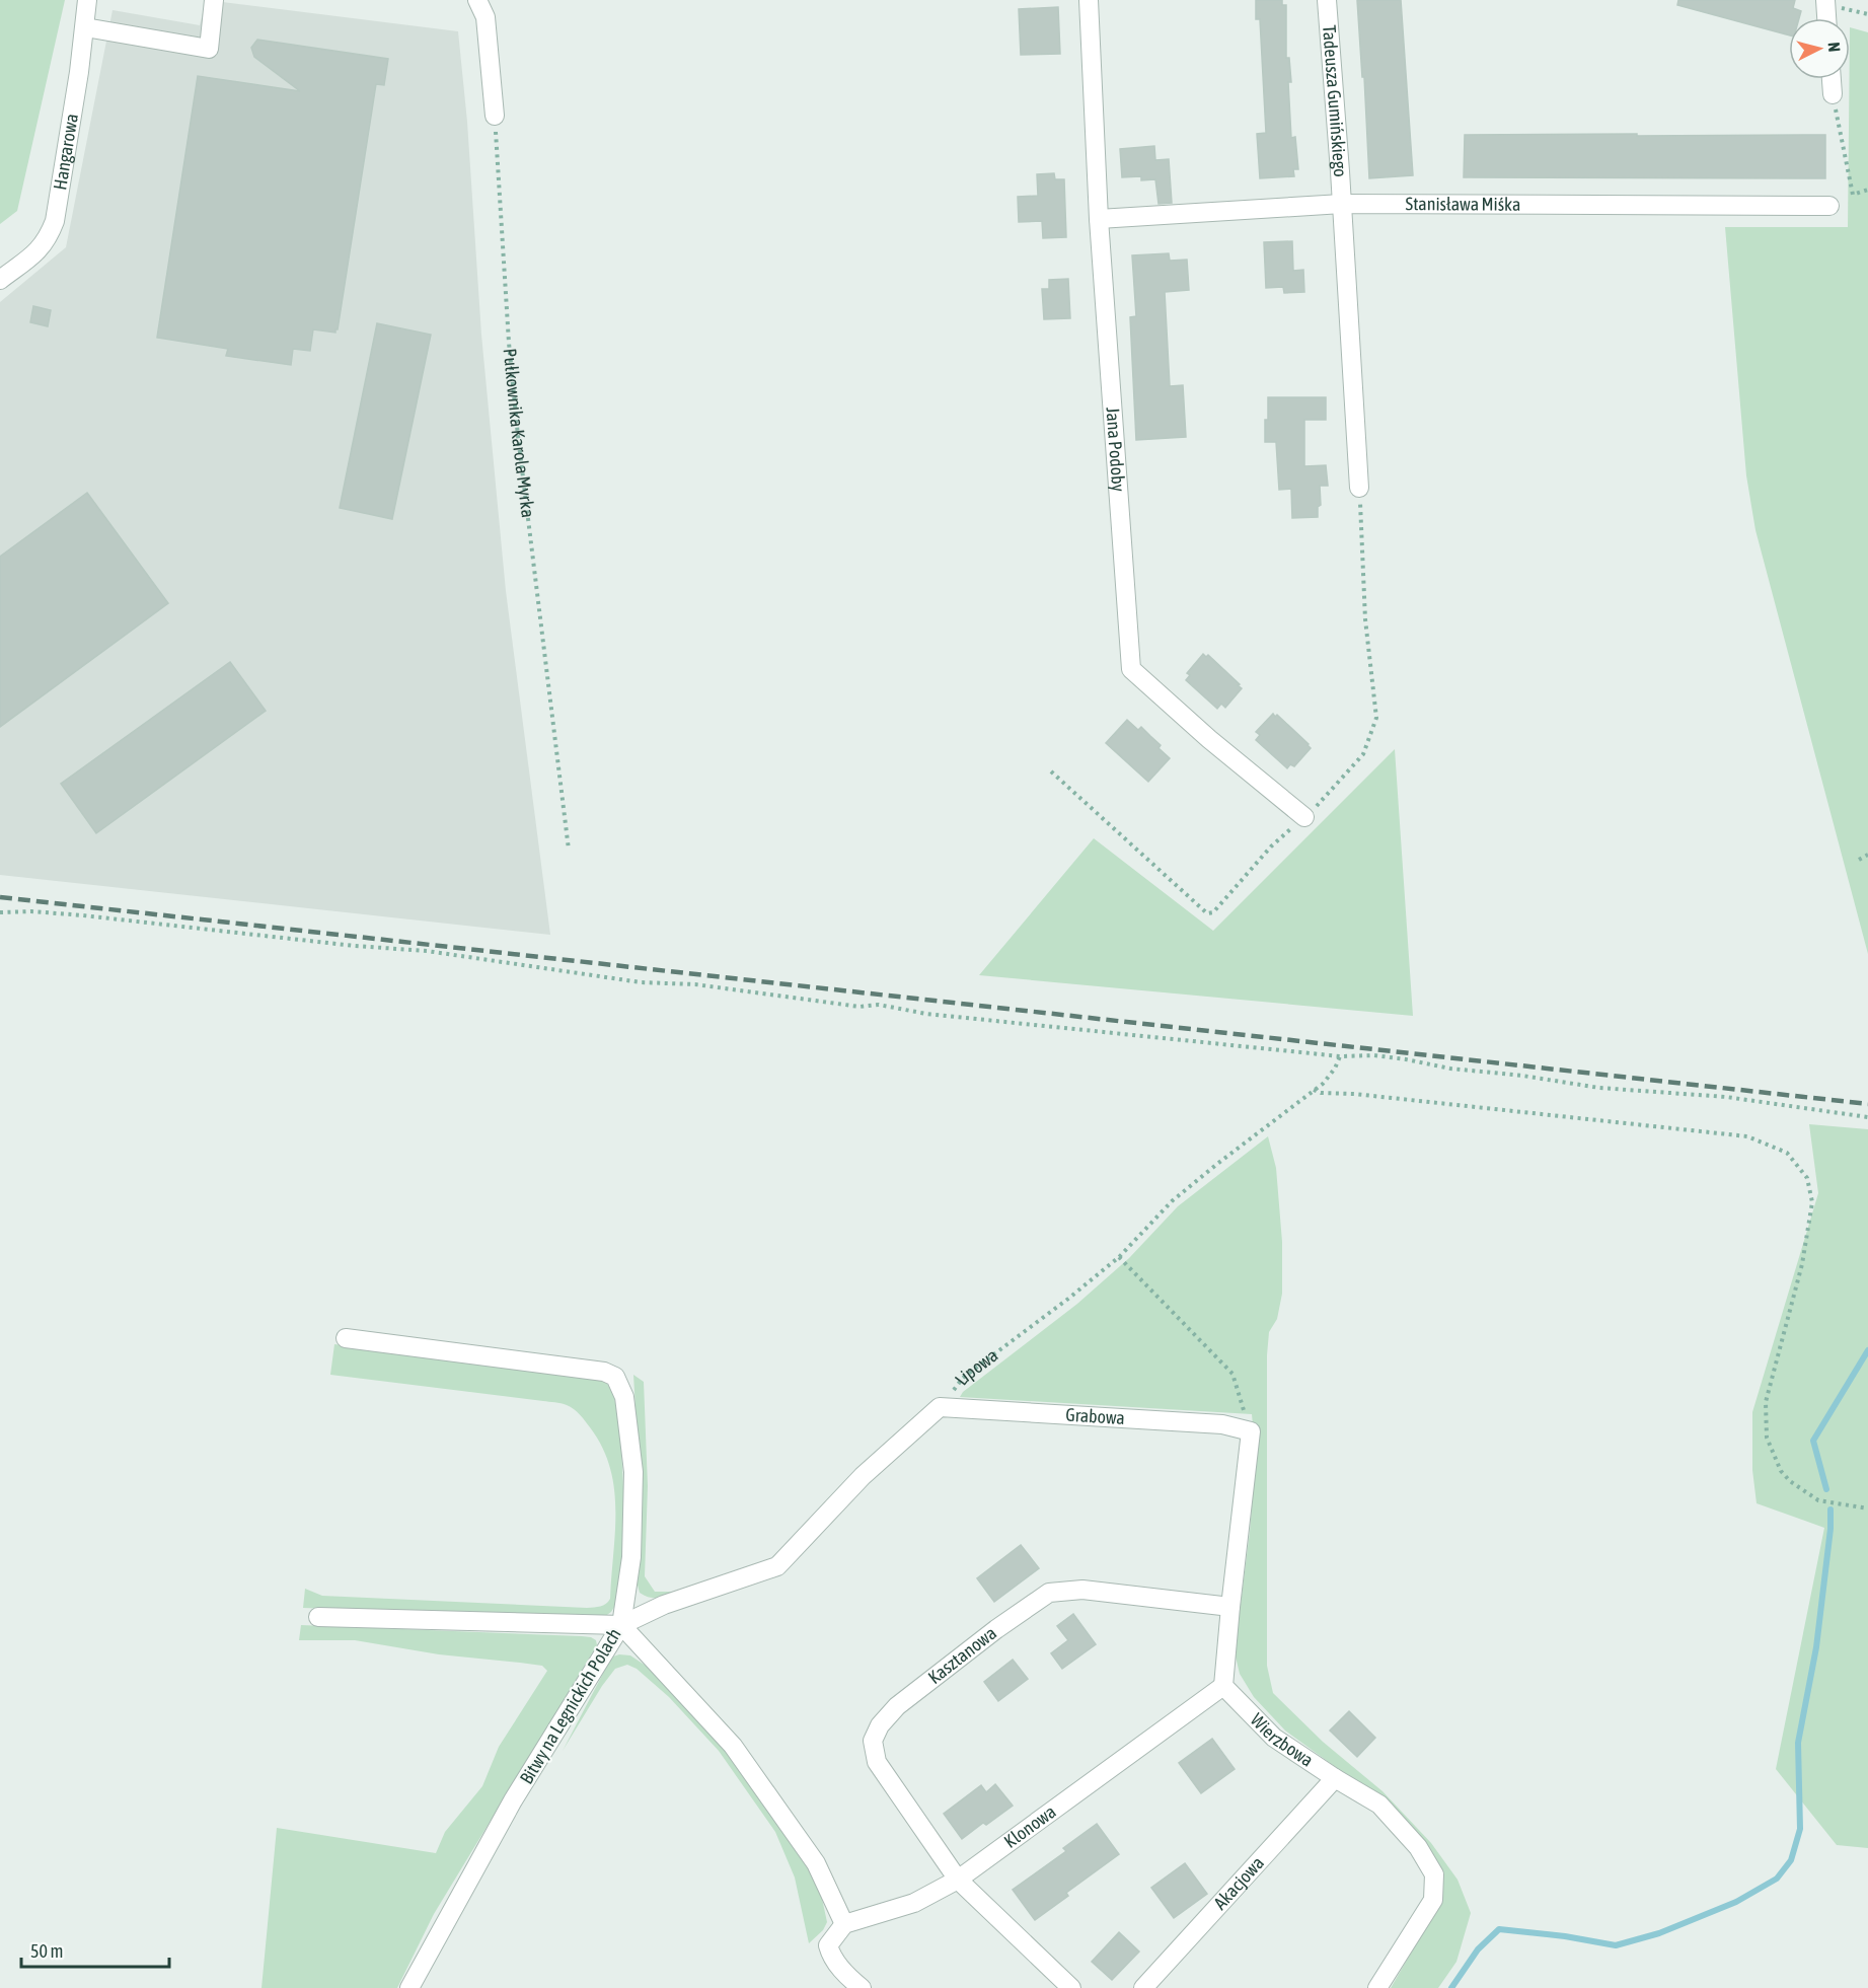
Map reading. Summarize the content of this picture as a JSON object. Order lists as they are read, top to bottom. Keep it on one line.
{"streets":{"street":["Tadeusza Gumińskiego","Hangarowa","Stanisława Miśka","Jana Podoby","Grabowa","Kasztanowa","Bitwy na Legnickich Polach","Wierzbowa","Klonowa","Akacjowa"],"path":["Pułkownika Karola Myrka","Lipowa"]},"crossings":[["Tadeusza Gumińskiego","Stanisława Miśka"],["Stanisława Miśka","Jana Podoby"],["Lipowa","Grabowa"],["Kasztanowa","Klonowa"],["Wierzbowa","Klonowa"],["Wierzbowa","Akacjowa"]],"scale_bar":"50 m","north":"right"}
